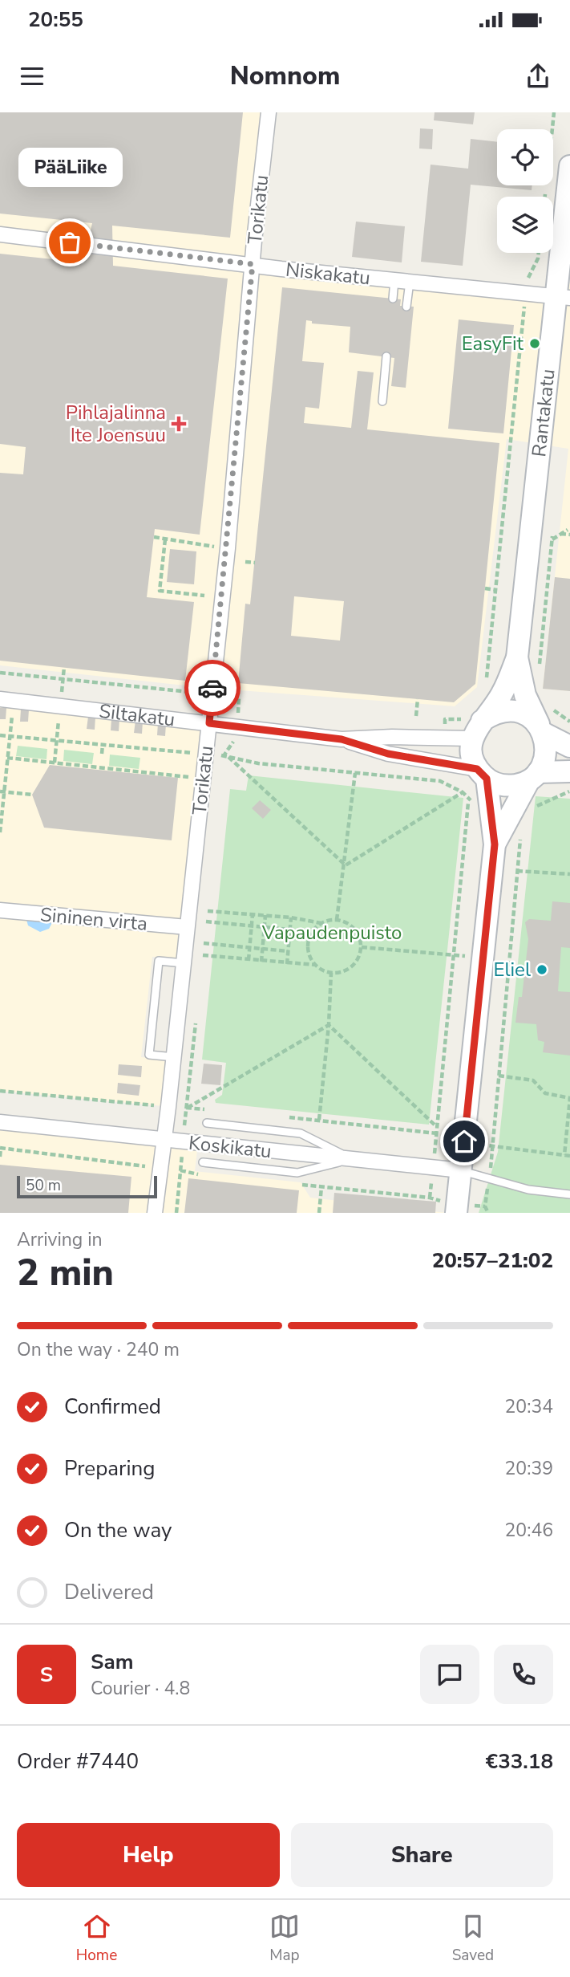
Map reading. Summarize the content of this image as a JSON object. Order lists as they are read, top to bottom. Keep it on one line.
{"streets":{"main road":["Rantakatu"],"street":["Torikatu","Niskakatu","Siltakatu","Sininen virta","Koskikatu"]},"crossings":[["Torikatu","Niskakatu"],["Torikatu","Siltakatu"],["Torikatu","Sininen virta"],["Torikatu","Koskikatu"],["Niskakatu","Rantakatu"],["Rantakatu","Siltakatu"]],"parks":["Vapaudenpuisto"],"places":{"other":["PääLiike","EasyFit","Eliel"],"health":["Pihlajalinna Ite Joensuu"]},"scale_bar":"50 m","page":{"status":"20:55","header":"Nomnom","bubble":"PääLiike","scale":"50 m","heading":["2 min","Arriving in","20:57–21:02"],"panel":["Sam","Courier · 4.8","Order #7440","€33.18"],"bar":"On the way · 240 m","list":[["Confirmed","20:34"],["Preparing","20:39"],["On the way","20:46"],"Delivered"],"round":"S","buttons":["Help","Share"],"tabs":["Home","Map","Saved"]}}
